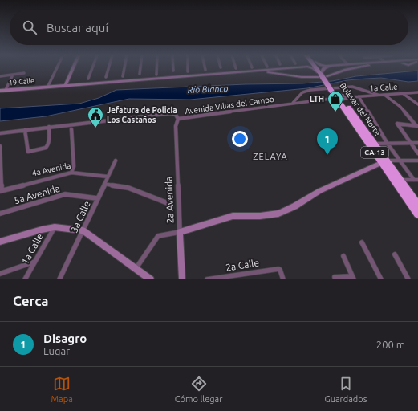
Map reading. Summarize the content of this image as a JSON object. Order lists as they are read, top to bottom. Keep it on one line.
{"streets":{"highway":["Bulevar del Norte","CA-13"],"main road":["19 Calle","2a Avenida"],"street":["1a Calle","Avenida Villas del Campo","4a Avenida","5a Avenida","3a Calle","2a Calle"]},"crossings":[["19 Calle","Bulevar del Norte"],["1a Calle","Avenida Villas del Campo"],["1a Calle","Bulevar del Norte"],["Avenida Villas del Campo","Bulevar del Norte"],["Avenida Villas del Campo","2a Avenida"],["4a Avenida","3a Calle"],["5a Avenida","3a Calle"]],"districts":["ZELAYA"],"water":["Río Blanco"],"places":{"shop":["LTH"],"public building":["Jefatura de Policía Los Castaños"]},"page":{"search":"Buscar aquí","pins":"1","heading":"Cerca","list":[{"mark":"1","name":"Disagro","note":"Lugar","value":"200 m"}],"nav":["Mapa","Cómo llegar","Guardados"]}}
